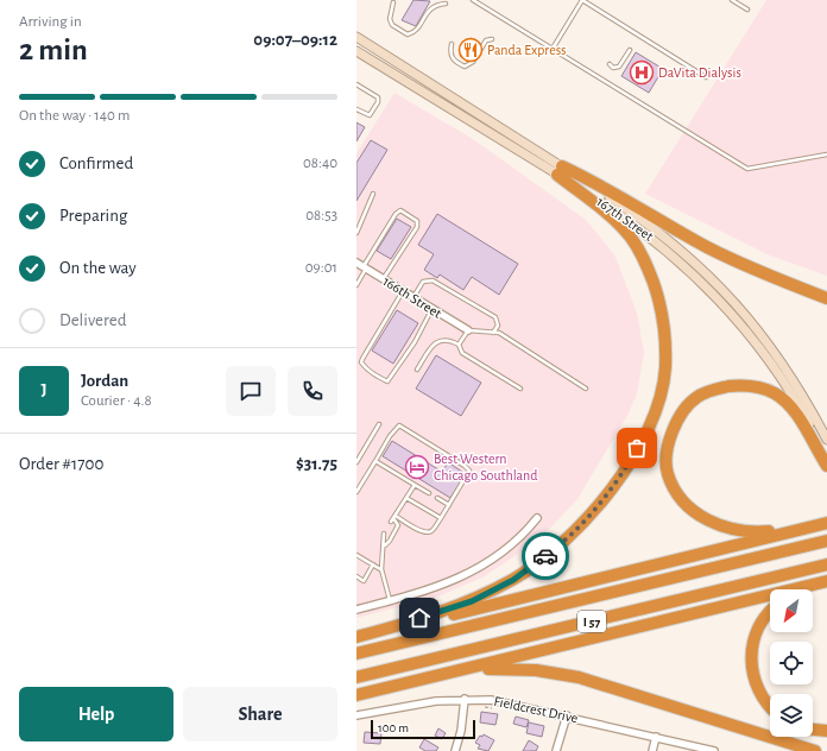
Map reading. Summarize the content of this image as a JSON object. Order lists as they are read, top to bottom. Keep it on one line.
{"streets":{"highway":["I 57"],"main road":["167th Street"],"street":["166th Street","Fieldcrest Drive"]},"places":{"restaurant":["Panda Express"],"hospital":["DaVita Dialysis"],"hotel":["Best Western Chicago Southland"]},"scale_bar":"100 m","north":"bottom left","page":{"heading":["2 min","Arriving in","09:07–09:12"],"panel":["Jordan","Courier · 4.8","Order #1700","$31.75"],"bar":"On the way · 140 m","list":[["Confirmed","08:40"],["Preparing","08:53"],["On the way","09:01"],"Delivered"],"round":"J","buttons":["Help","Share"],"scale":"100 m"}}
